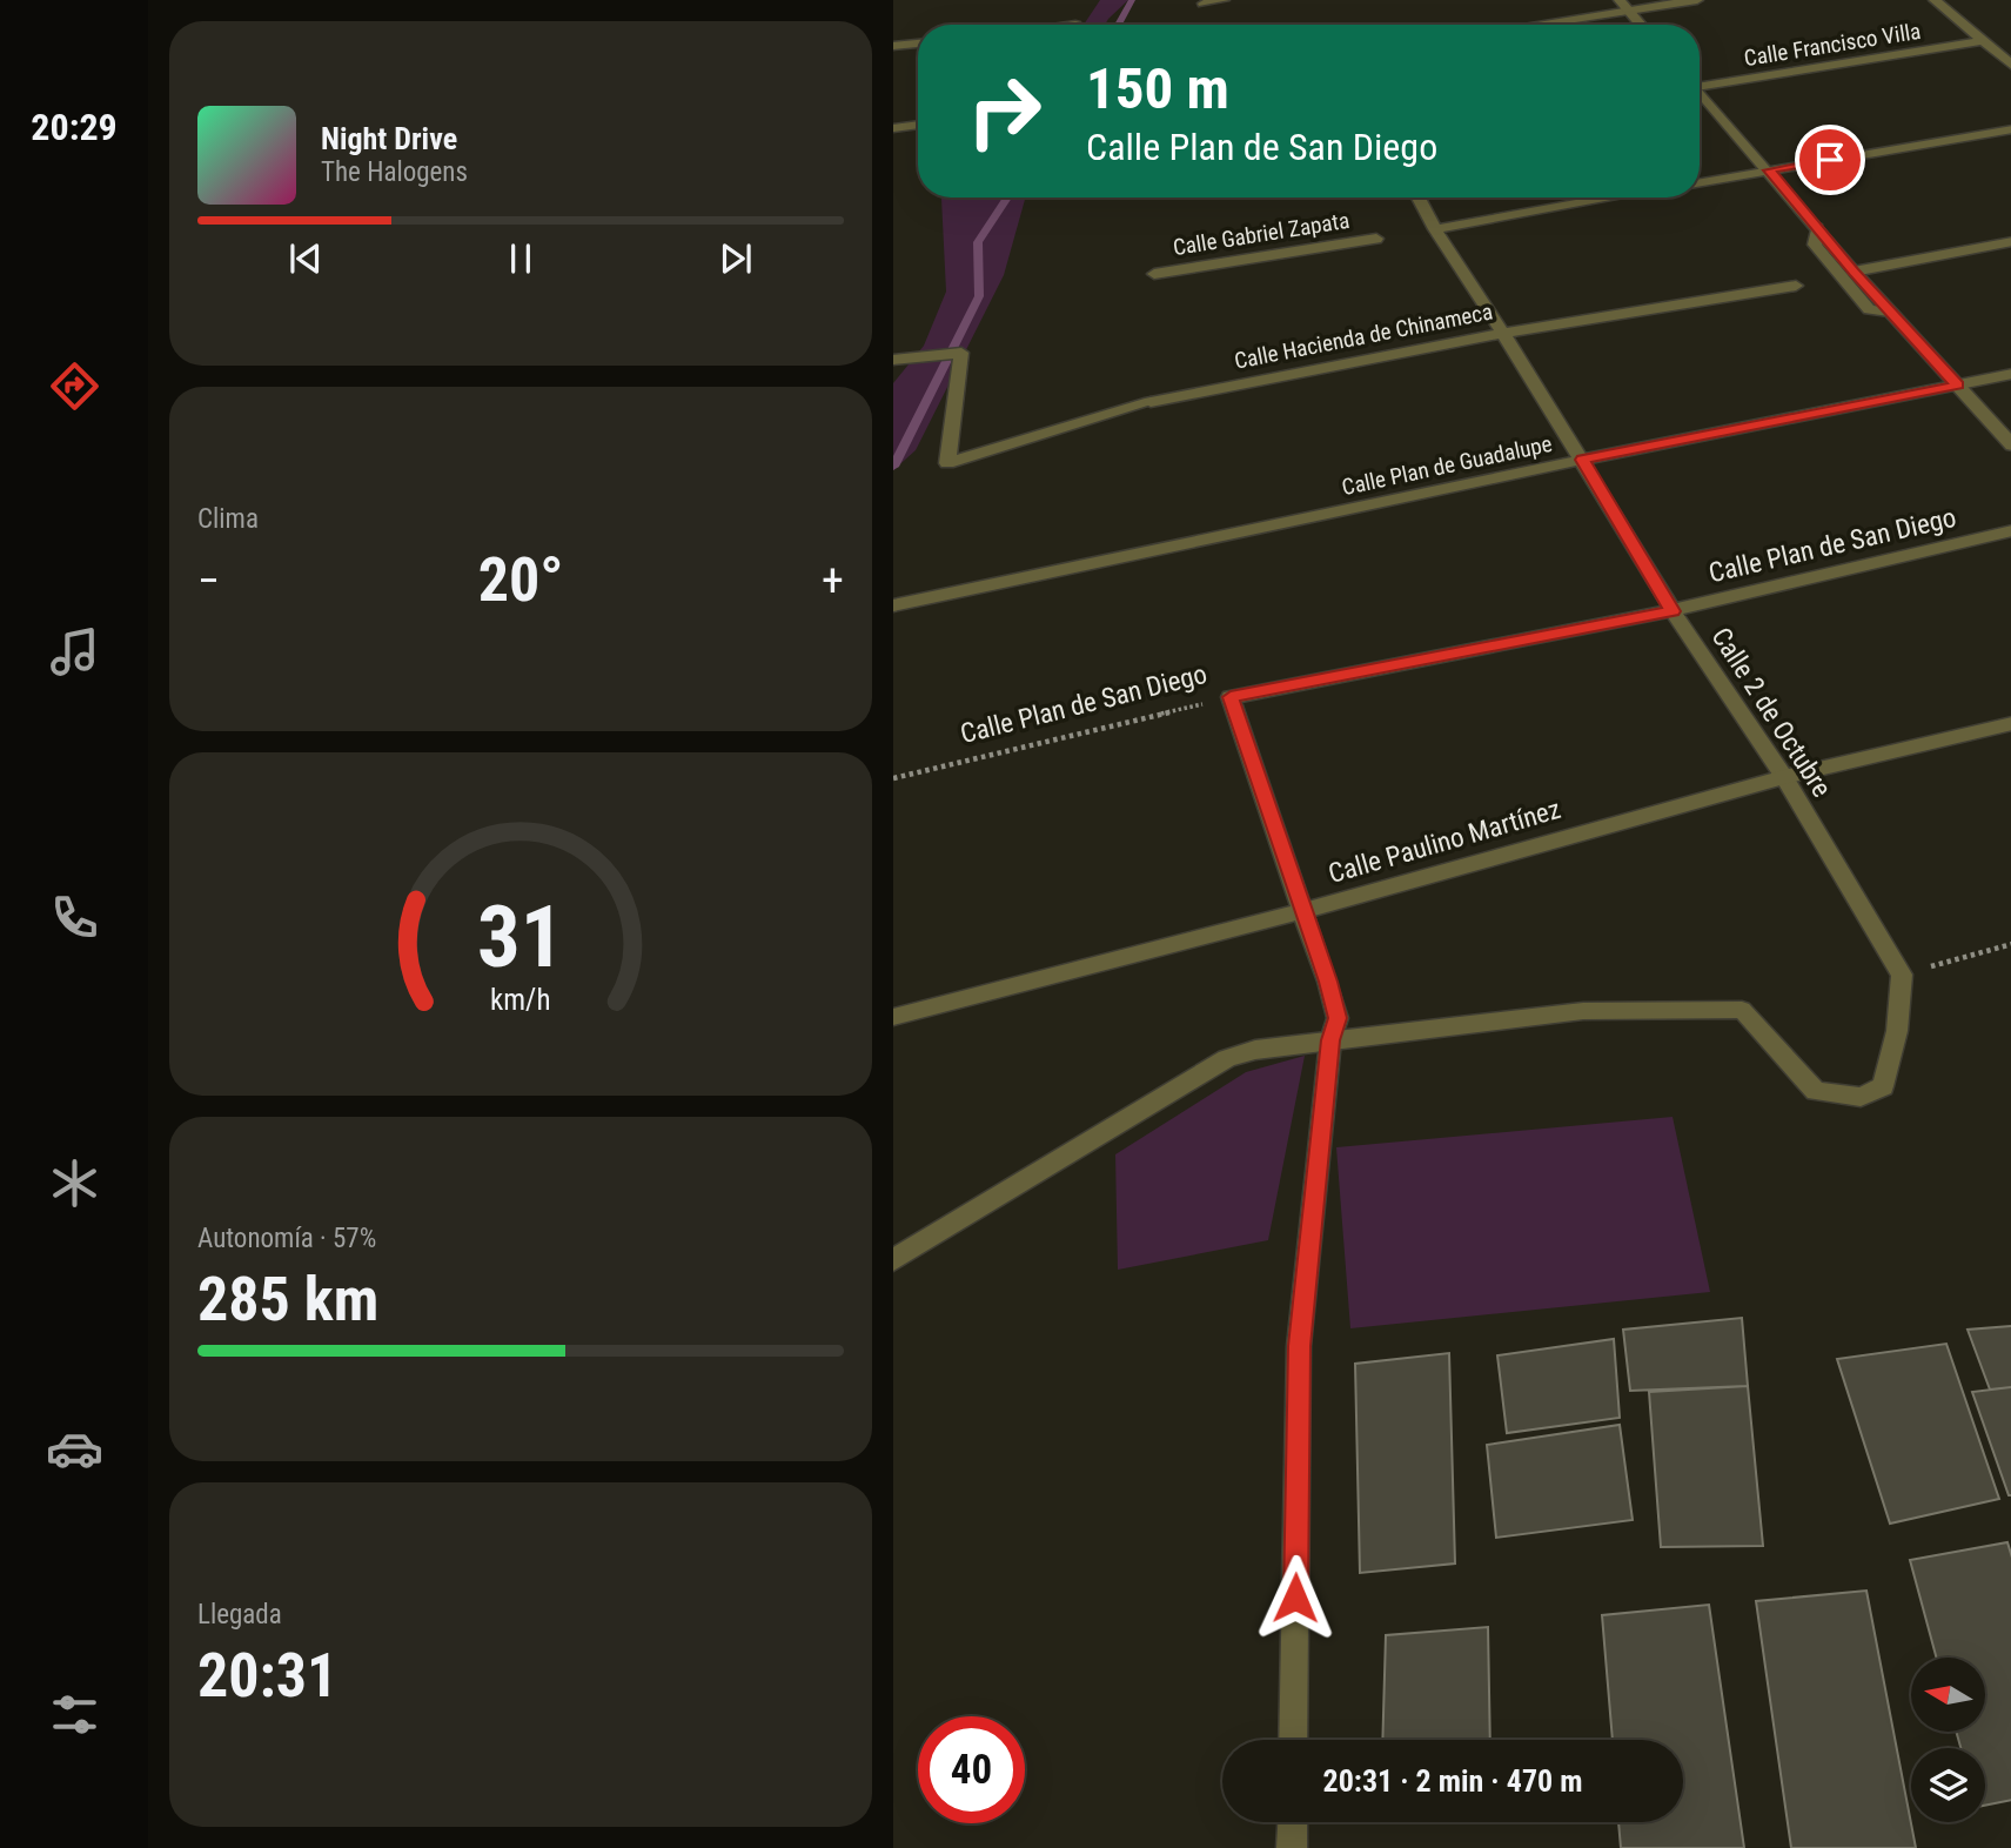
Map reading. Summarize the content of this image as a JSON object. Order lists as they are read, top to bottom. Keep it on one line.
{"streets":{"street":["Calle Francisco Villa","Calle Gabriel Zapata","Calle Hacienda de Chinameca","Calle Plan de Guadalupe","Calle Plan de San Diego","Calle 2 de Octubre","Calle Paulino Martínez"]},"crossings":[["Calle Hacienda de Chinameca","Calle 2 de Octubre"],["Calle Plan de Guadalupe","Calle 2 de Octubre"],["Calle Plan de San Diego","Calle 2 de Octubre"],["Calle 2 de Octubre","Calle Paulino Martínez"]],"north":"left","page":{"tabs":"20:29","turn":["150 m","Calle Plan de San Diego"],"song":["Night Drive","The Halogens"],"tile":["Clima",["Autonomía · 57%","285 km"],["Llegada","20:31"]],"heat":["−","20°","+"],"limit":"40","trip":"20:31 · 2 min · 470 m","gauge":["31","km/h"]}}
